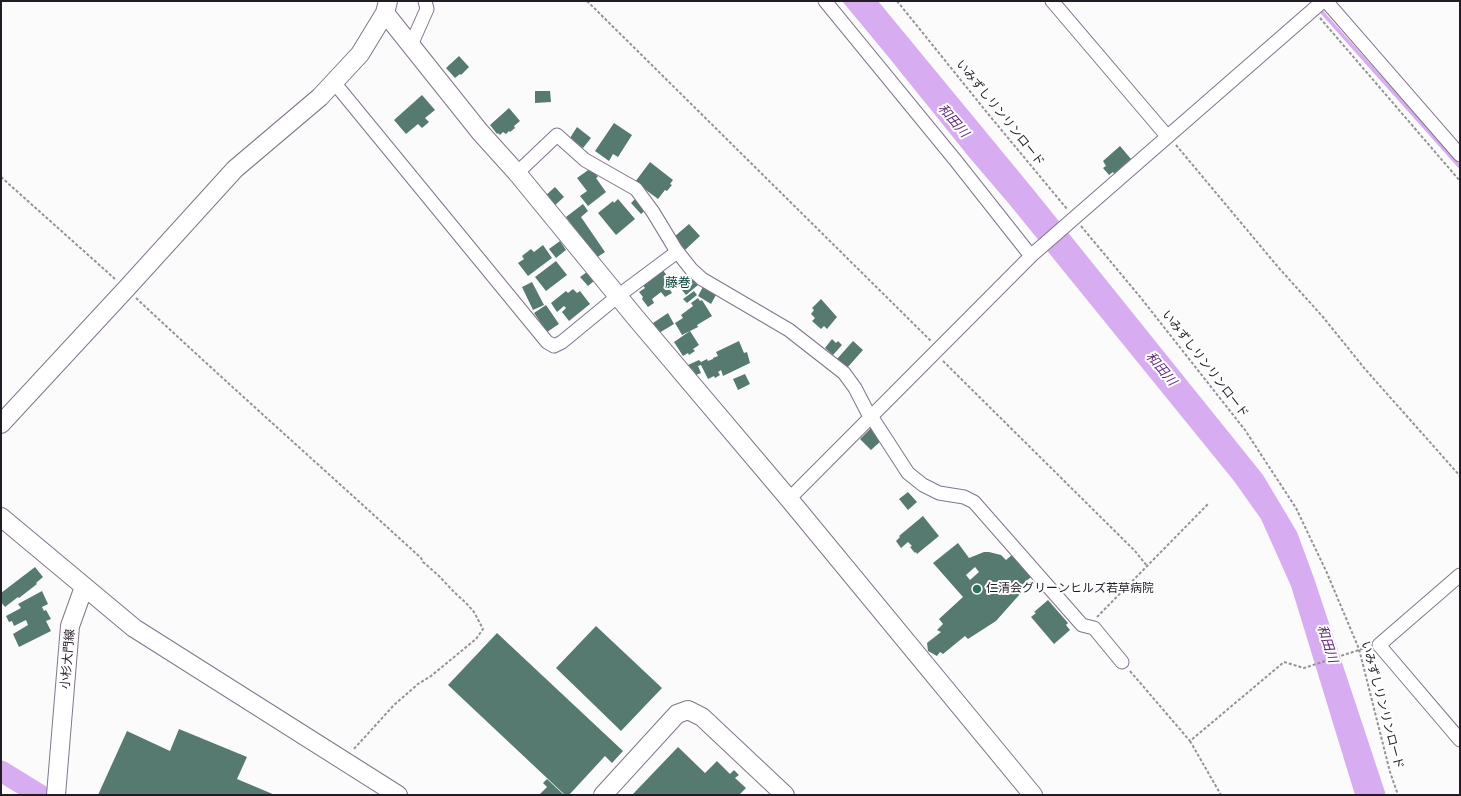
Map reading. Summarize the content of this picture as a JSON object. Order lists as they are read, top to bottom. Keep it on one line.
{"streets":{"street":["小杉大門線"],"path":["いみずしリンリンロード"]},"districts":["藤巻"],"water":["和田川"],"places":["仁清会グリーンヒルズ若草病院"]}
